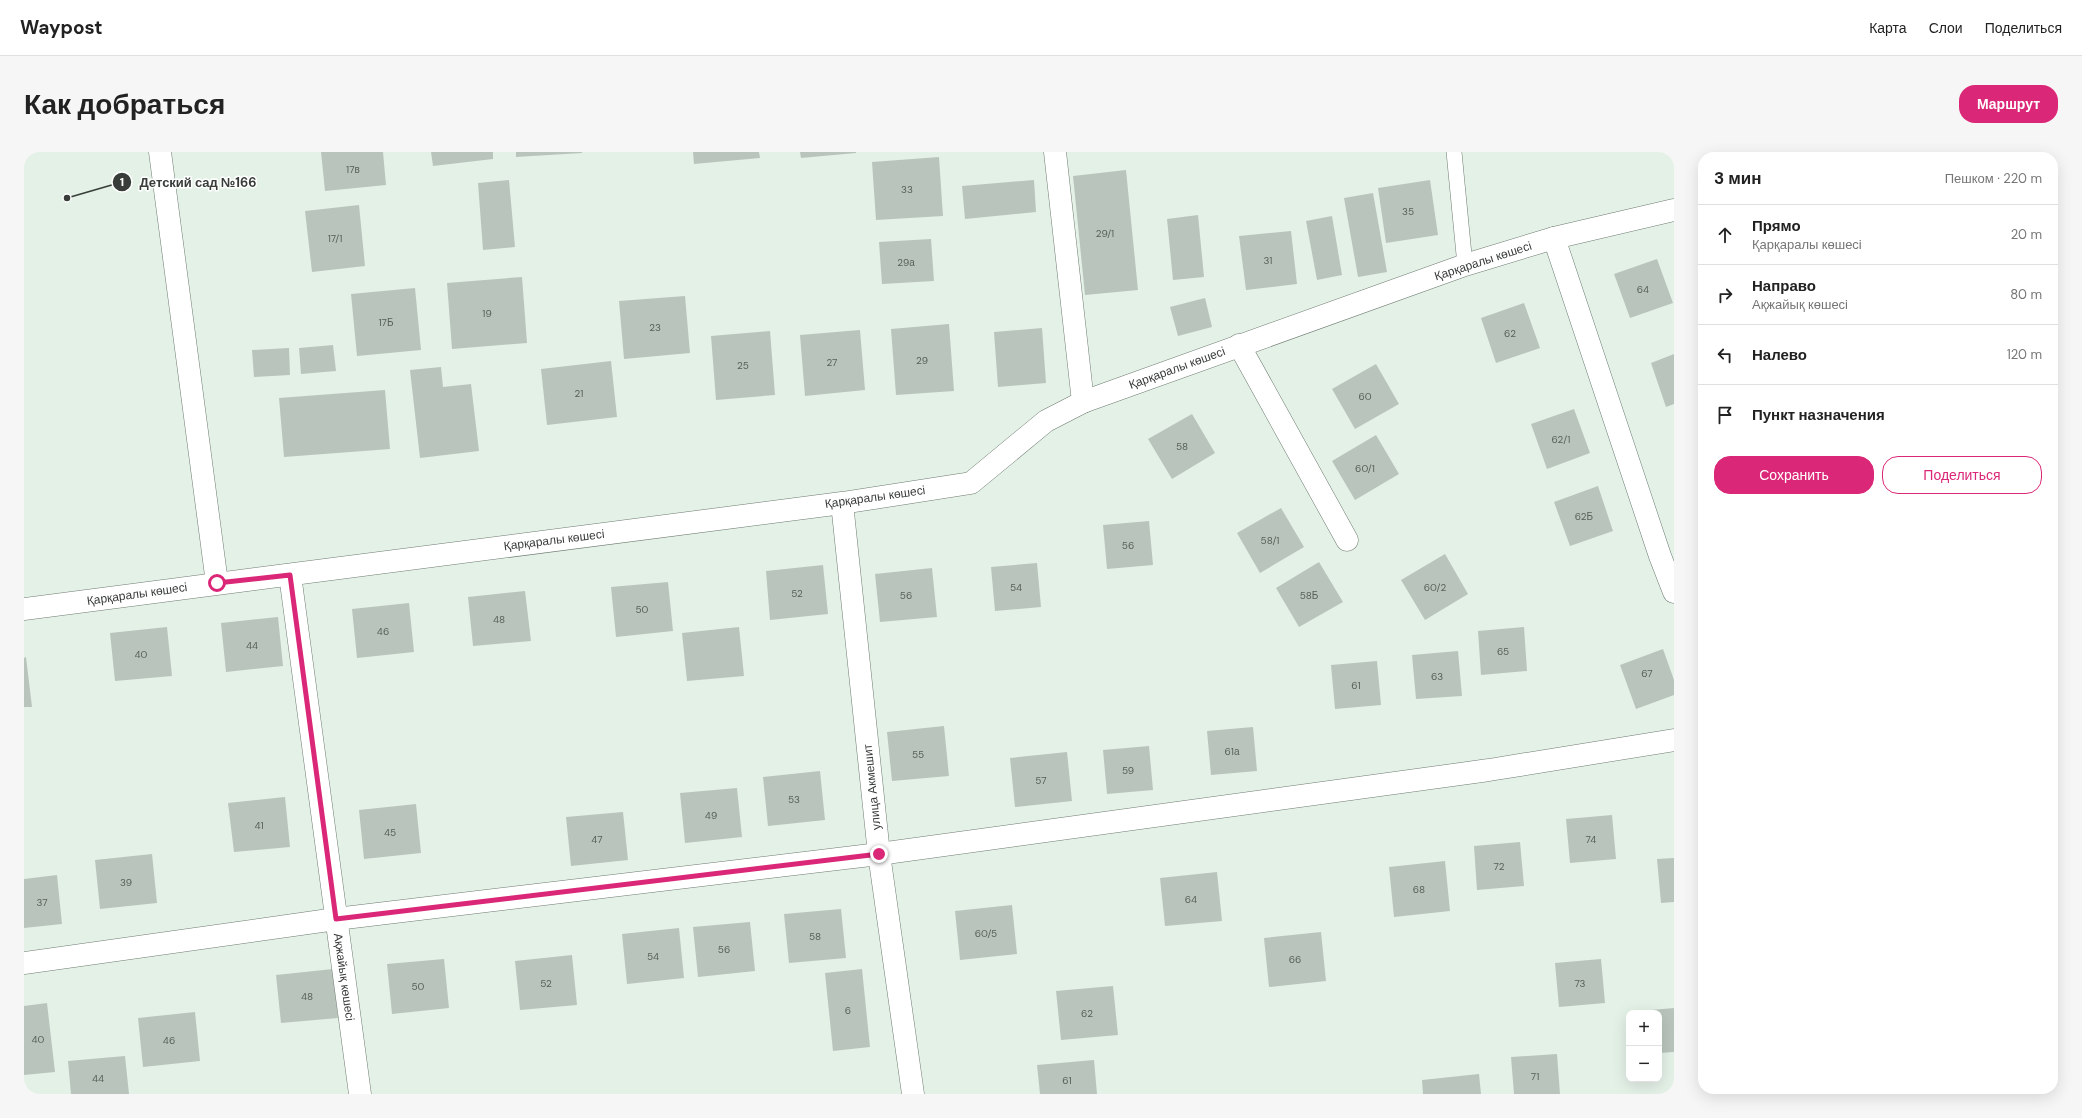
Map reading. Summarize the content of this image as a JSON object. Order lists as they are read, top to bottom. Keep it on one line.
{"streets":{"street":["Қарқаралы көшесі","улица Акмешит","Ақжайық көшесі"]},"crossings":[["Қарқаралы көшесі","улица Акмешит"],["Қарқаралы көшесі","Ақжайық көшесі"]],"places":["Детский сад №166"],"house_numbers":["17в","33","35","29/1","17/1","31","29а","64","19","17Б","23","62","29","27","25","21","60","62/1","58","60/1","62Б","58/1","56","54","60/2","52","56","58Б","50","48","46","44","65","40","67","63","61","61а","55","59","57","53","49","41","45","47","74","72","39","68","64","37","60/5","58","56","54","66","52","73","50","48","6","62","40","46","71","44","61"],"page":{"header":"Waypost","nav":["Карта","Слои","Поделиться"],"buttons":["Маршрут",["Сохранить","Поделиться"]],"title":"Как добраться","heading":["3 мин","Пешком · 220 m"],"list":[["Прямо","Қарқаралы көшесі","20 m"],["Направо","Ақжайық көшесі","80 m"],["Налево","120 m"],"Пункт назначения"],"map_buttons":["+","−"]}}
